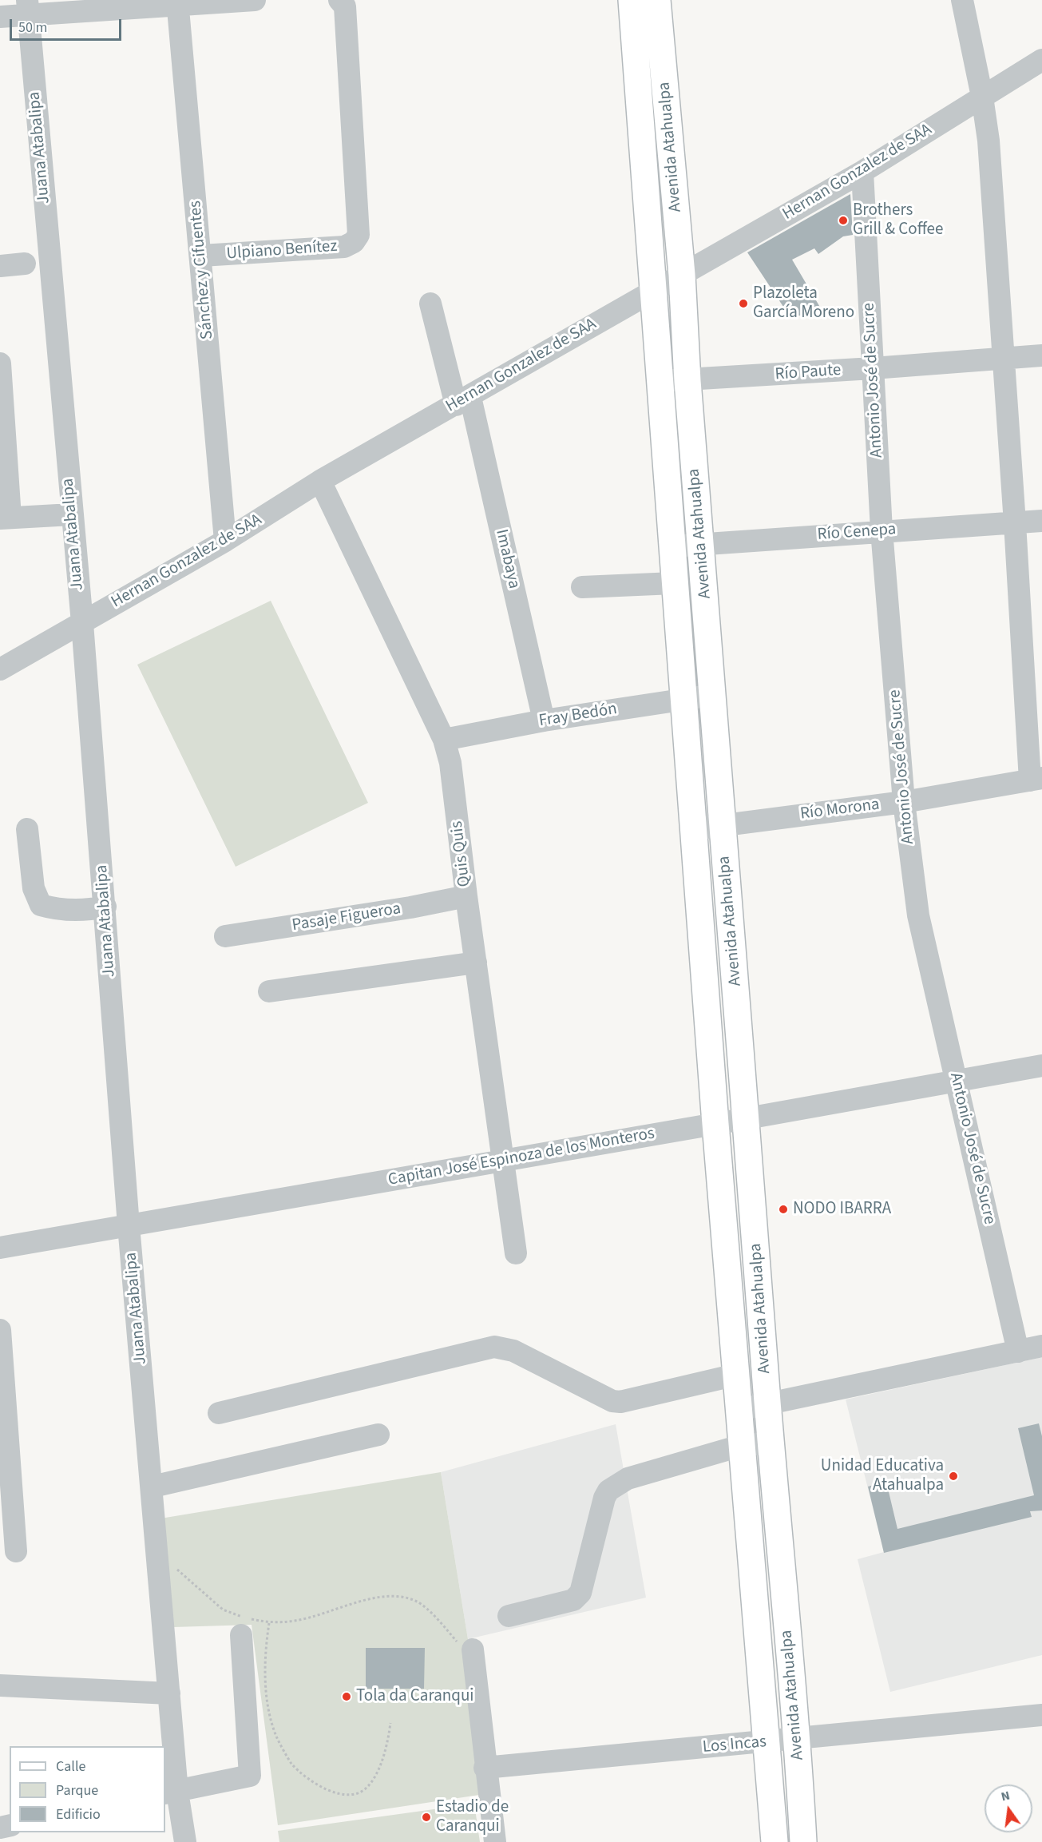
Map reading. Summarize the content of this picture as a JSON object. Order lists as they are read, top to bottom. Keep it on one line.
{"streets":{"main road":["Avenida Atahualpa"],"street":["Juana Atabalipa","Hernan Gonzalez de SAA","Ulpiano Benítez","Sánchez y Cifuentes","Río Paute","Antonio José de Sucre","Río Cenepa","Imabaya","Fray Bedón","Río Morona","Quis Quis","Pasaje Figueroa","Capitan José Espinoza de los Monteros","Los Incas"]},"crossings":[["Avenida Atahualpa","Hernan Gonzalez de SAA"],["Avenida Atahualpa","Río Paute"],["Avenida Atahualpa","Río Cenepa"],["Avenida Atahualpa","Fray Bedón"],["Avenida Atahualpa","Río Morona"],["Avenida Atahualpa","Capitan José Espinoza de los Monteros"],["Avenida Atahualpa","Los Incas"],["Juana Atabalipa","Hernan Gonzalez de SAA"],["Juana Atabalipa","Capitan José Espinoza de los Monteros"],["Hernan Gonzalez de SAA","Sánchez y Cifuentes"],["Hernan Gonzalez de SAA","Antonio José de Sucre"],["Hernan Gonzalez de SAA","Imabaya"],["Hernan Gonzalez de SAA","Quis Quis"],["Ulpiano Benítez","Sánchez y Cifuentes"],["Río Paute","Antonio José de Sucre"],["Antonio José de Sucre","Río Cenepa"],["Antonio José de Sucre","Río Morona"],["Antonio José de Sucre","Capitan José Espinoza de los Monteros"],["Imabaya","Fray Bedón"],["Fray Bedón","Quis Quis"],["Quis Quis","Pasaje Figueroa"],["Quis Quis","Capitan José Espinoza de los Monteros"]],"places":["Brothers Grill & Coffee","Plazoleta García Moreno","NODO IBARRA","Unidad Educativa Atahualpa","Tola da Caranqui","Estadio de Caranqui"],"legend":["Calle","Parque","Edificio"],"scale_bar":"50 m","north":"top"}
